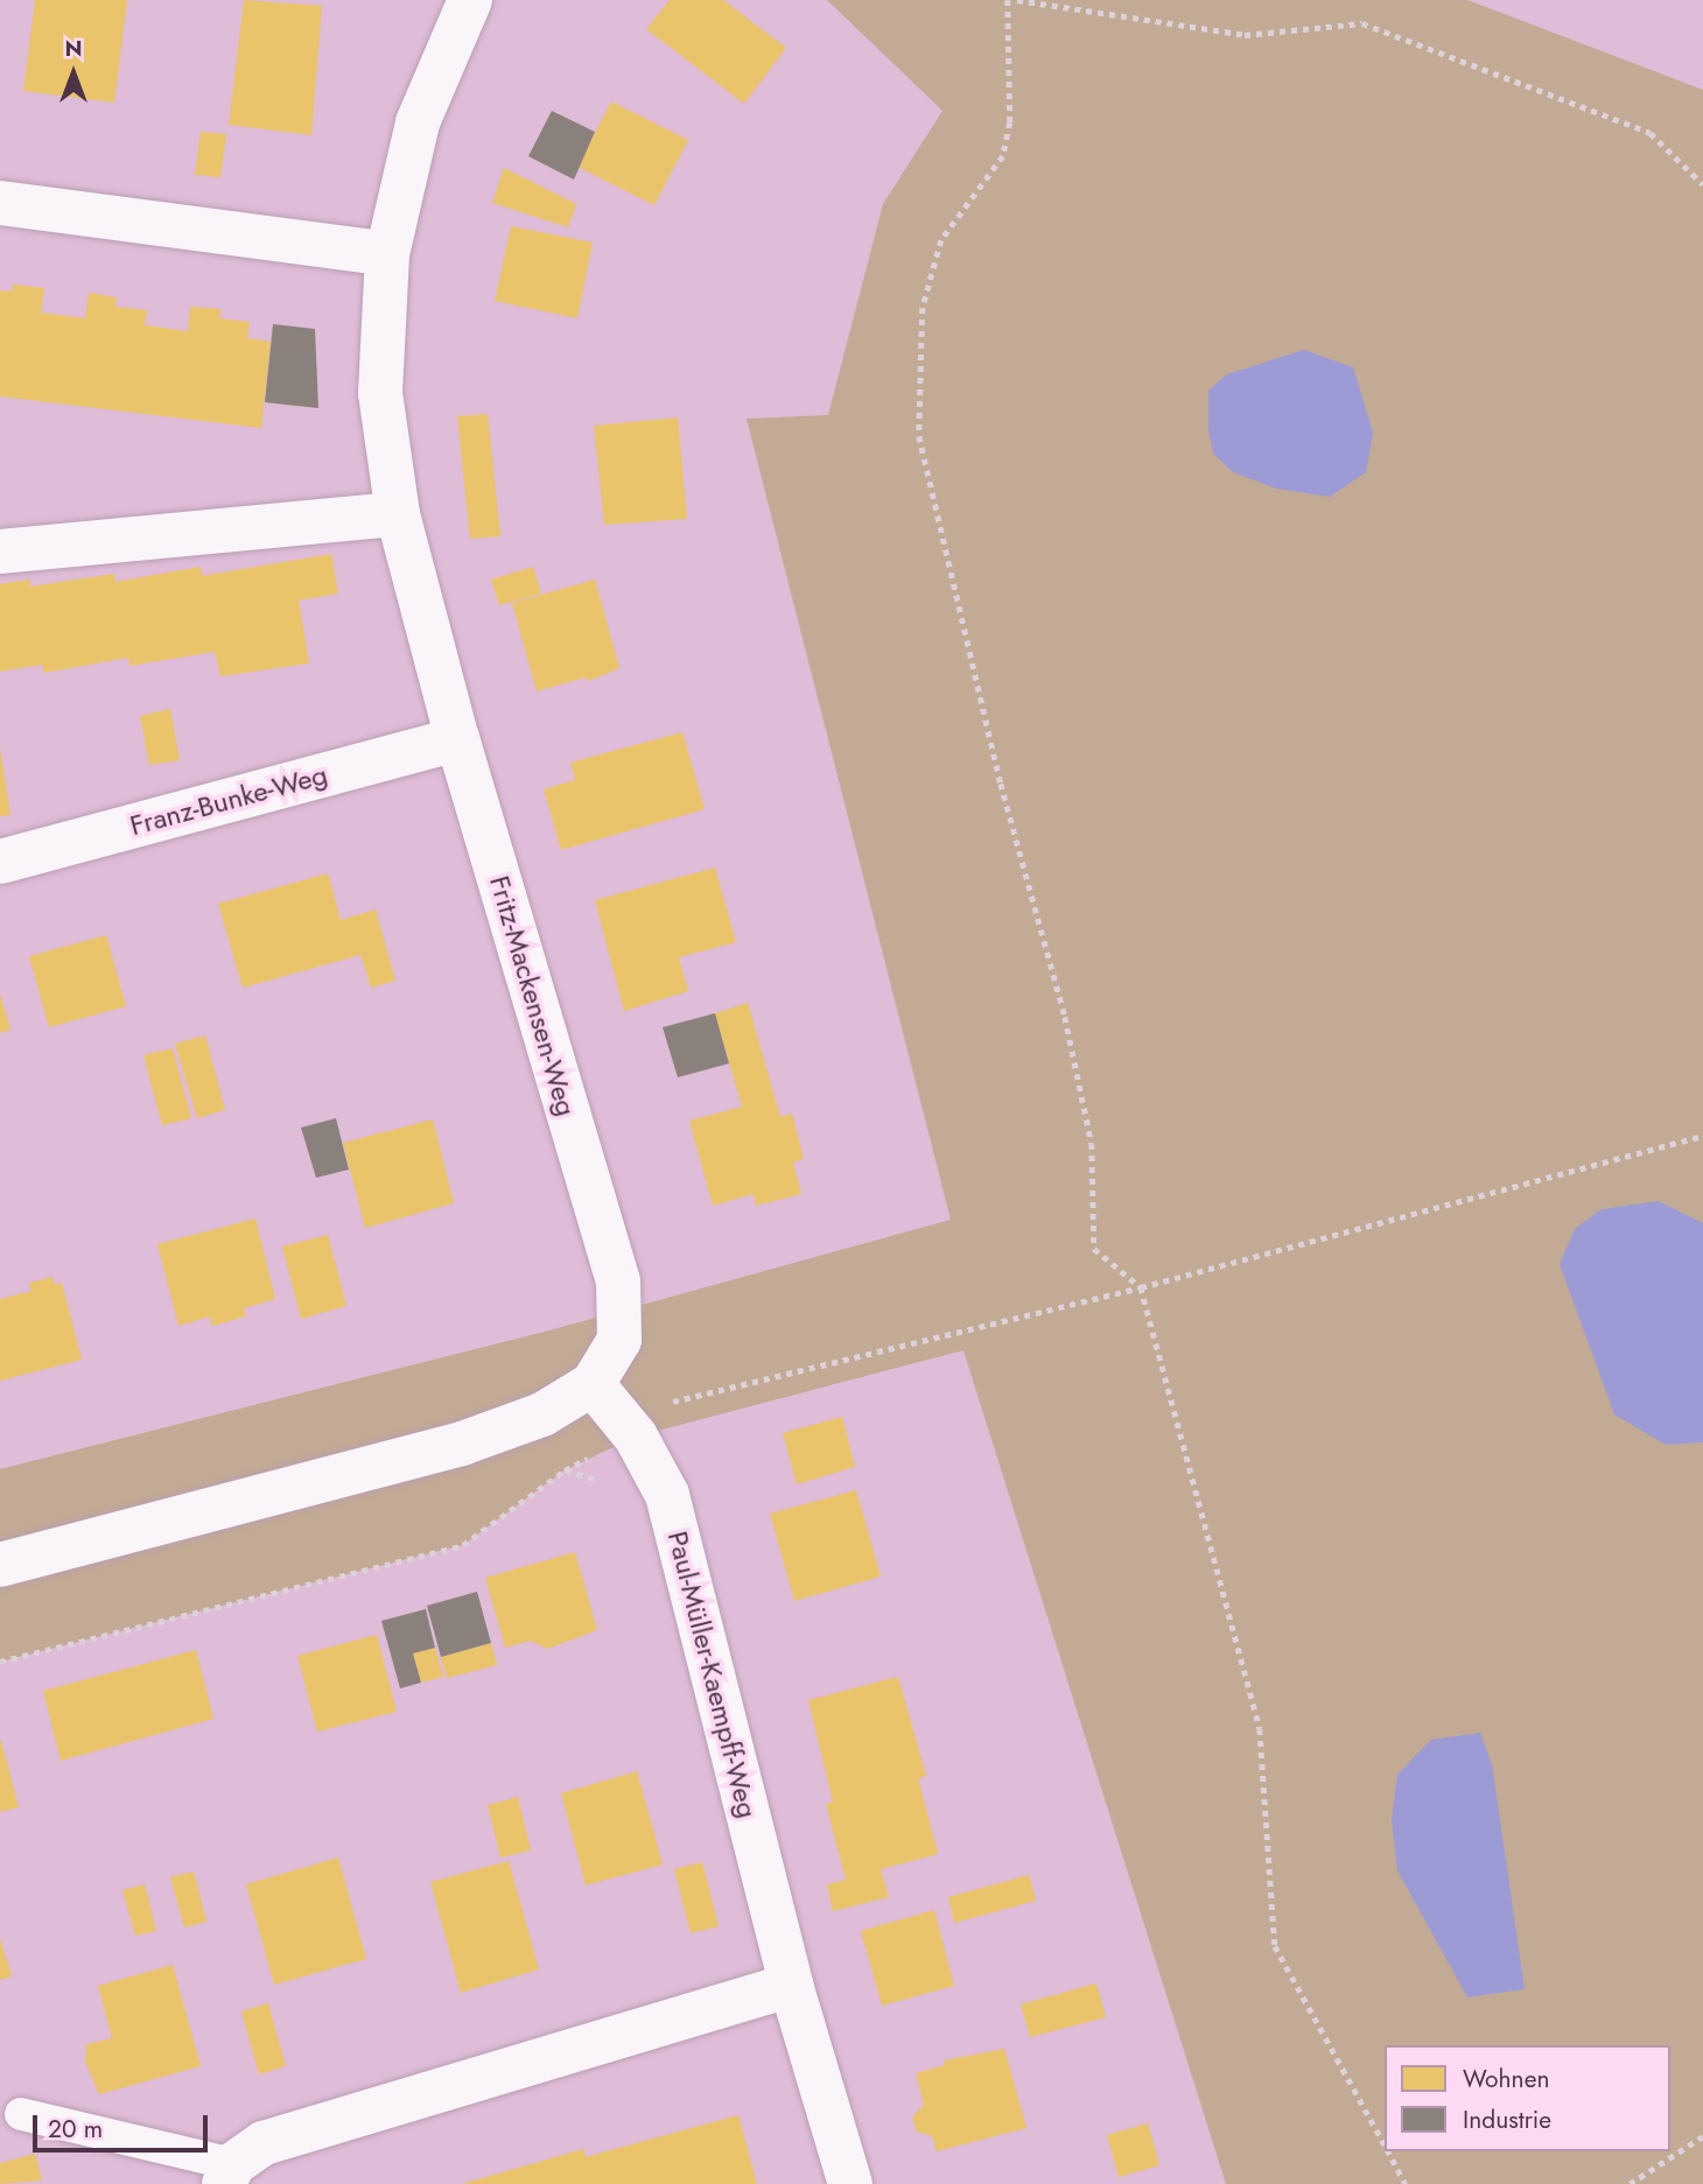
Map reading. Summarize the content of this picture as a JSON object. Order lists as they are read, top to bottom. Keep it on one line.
{"streets":{"street":["Franz-Bunke-Weg","Fritz-Mackensen-Weg","Paul-Müller-Kaempff-Weg"]},"crossings":[["Franz-Bunke-Weg","Fritz-Mackensen-Weg"],["Fritz-Mackensen-Weg","Paul-Müller-Kaempff-Weg"]],"legend":["Wohnen","Industrie"],"scale_bar":"20 m","north":"top"}
